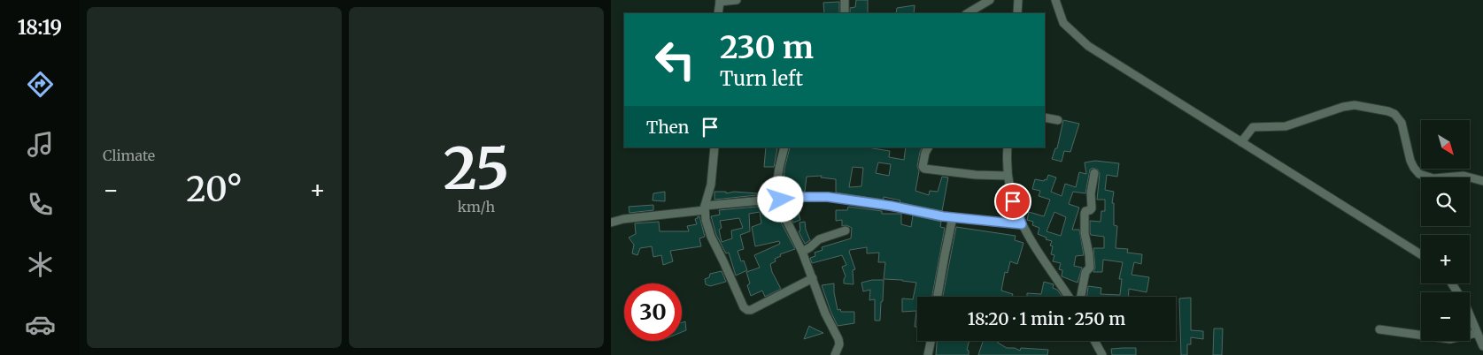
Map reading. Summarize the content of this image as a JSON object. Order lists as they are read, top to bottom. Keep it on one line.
{"north":"bottom right","page":{"tabs":"18:19","tile":["Climate",["25","km/h"]],"turn":["230 m","Turn left"],"then":"Then","map_buttons":["+","−"],"heat":["−","20°","+"],"limit":"30","trip":"18:20 · 1 min · 250 m"}}
